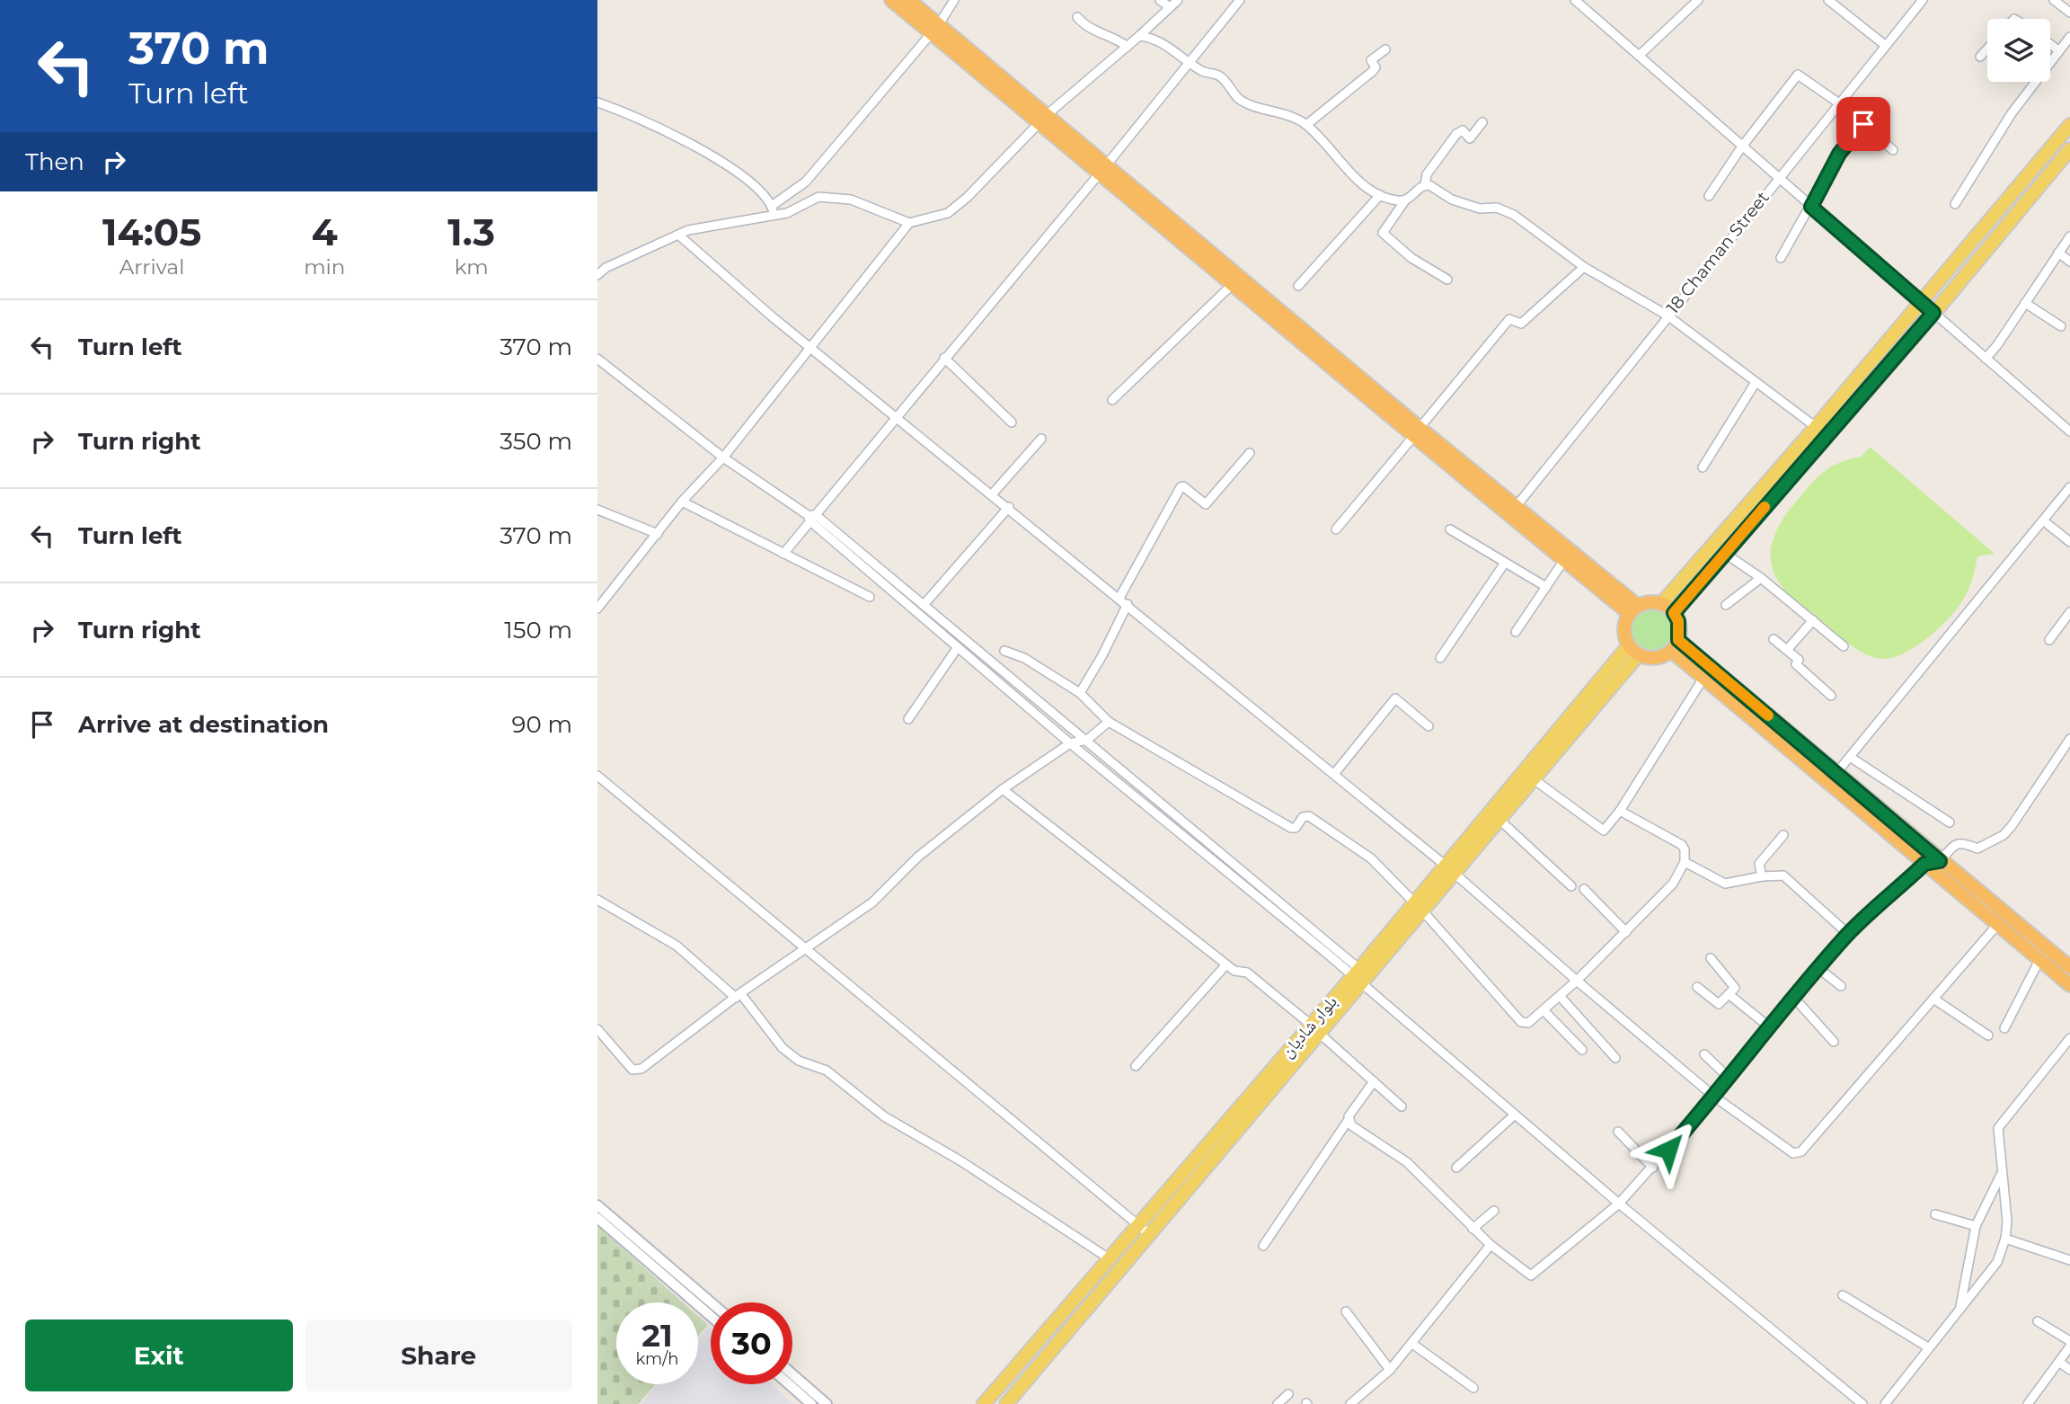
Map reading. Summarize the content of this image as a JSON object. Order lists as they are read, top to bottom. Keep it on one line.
{"streets":{"main road":["بلوار شادیان"],"street":["18 Chaman Street"]},"page":{"turn":["370 m","Turn left"],"then":"Then","eta":["14:05","Arrival","4","min","1.3","km"],"list":[{"name":"Turn left","value":"370 m"},{"name":"Turn right","value":"350 m"},{"name":"Turn left","value":"370 m"},{"name":"Turn right","value":"150 m"},{"name":"Arrive at destination","value":"90 m"}],"speed":"21 km/h","limit":"30","buttons":["Exit","Share"]}}
